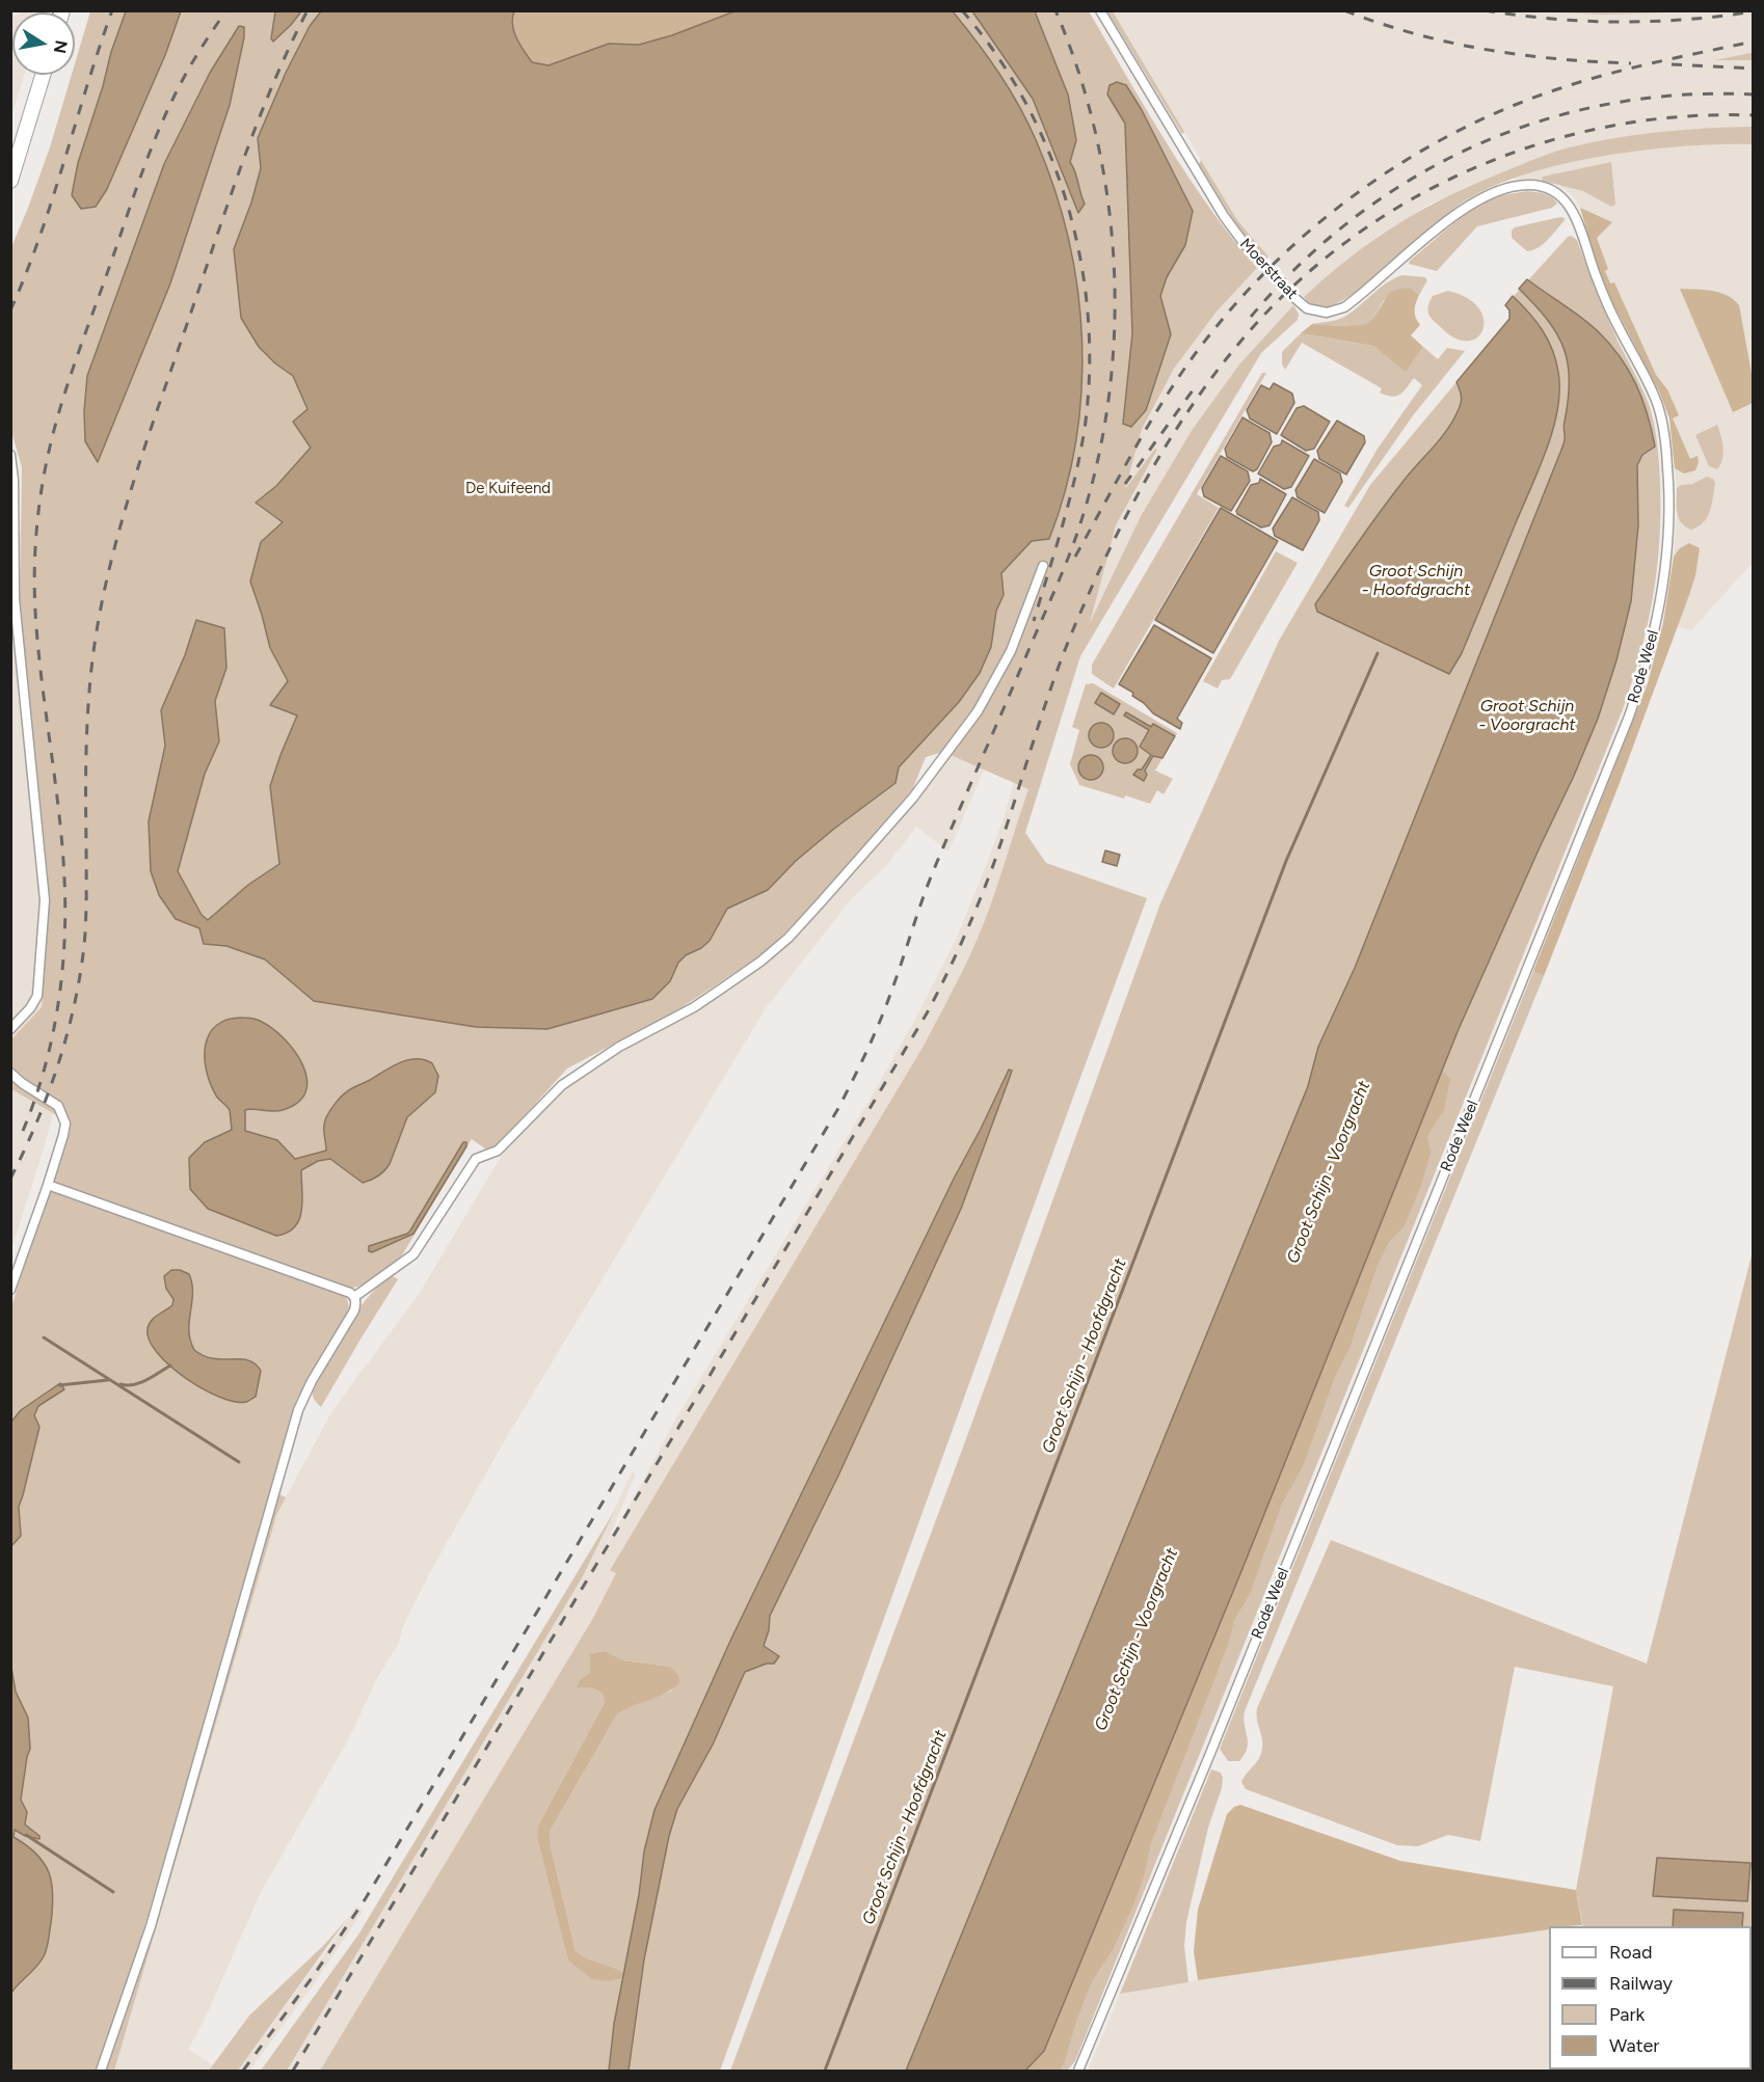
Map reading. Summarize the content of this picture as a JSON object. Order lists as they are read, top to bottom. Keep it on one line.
{"streets":{"street":["Moerstraat","Rode Weel"]},"crossings":[["Moerstraat","Rode Weel"]],"water":["Groot Schijn - Hoofdgracht","Groot Schijn - Voorgracht"],"parks":["De Kuifeend"],"legend":["Road","Railway","Park","Water"],"north":"right"}
